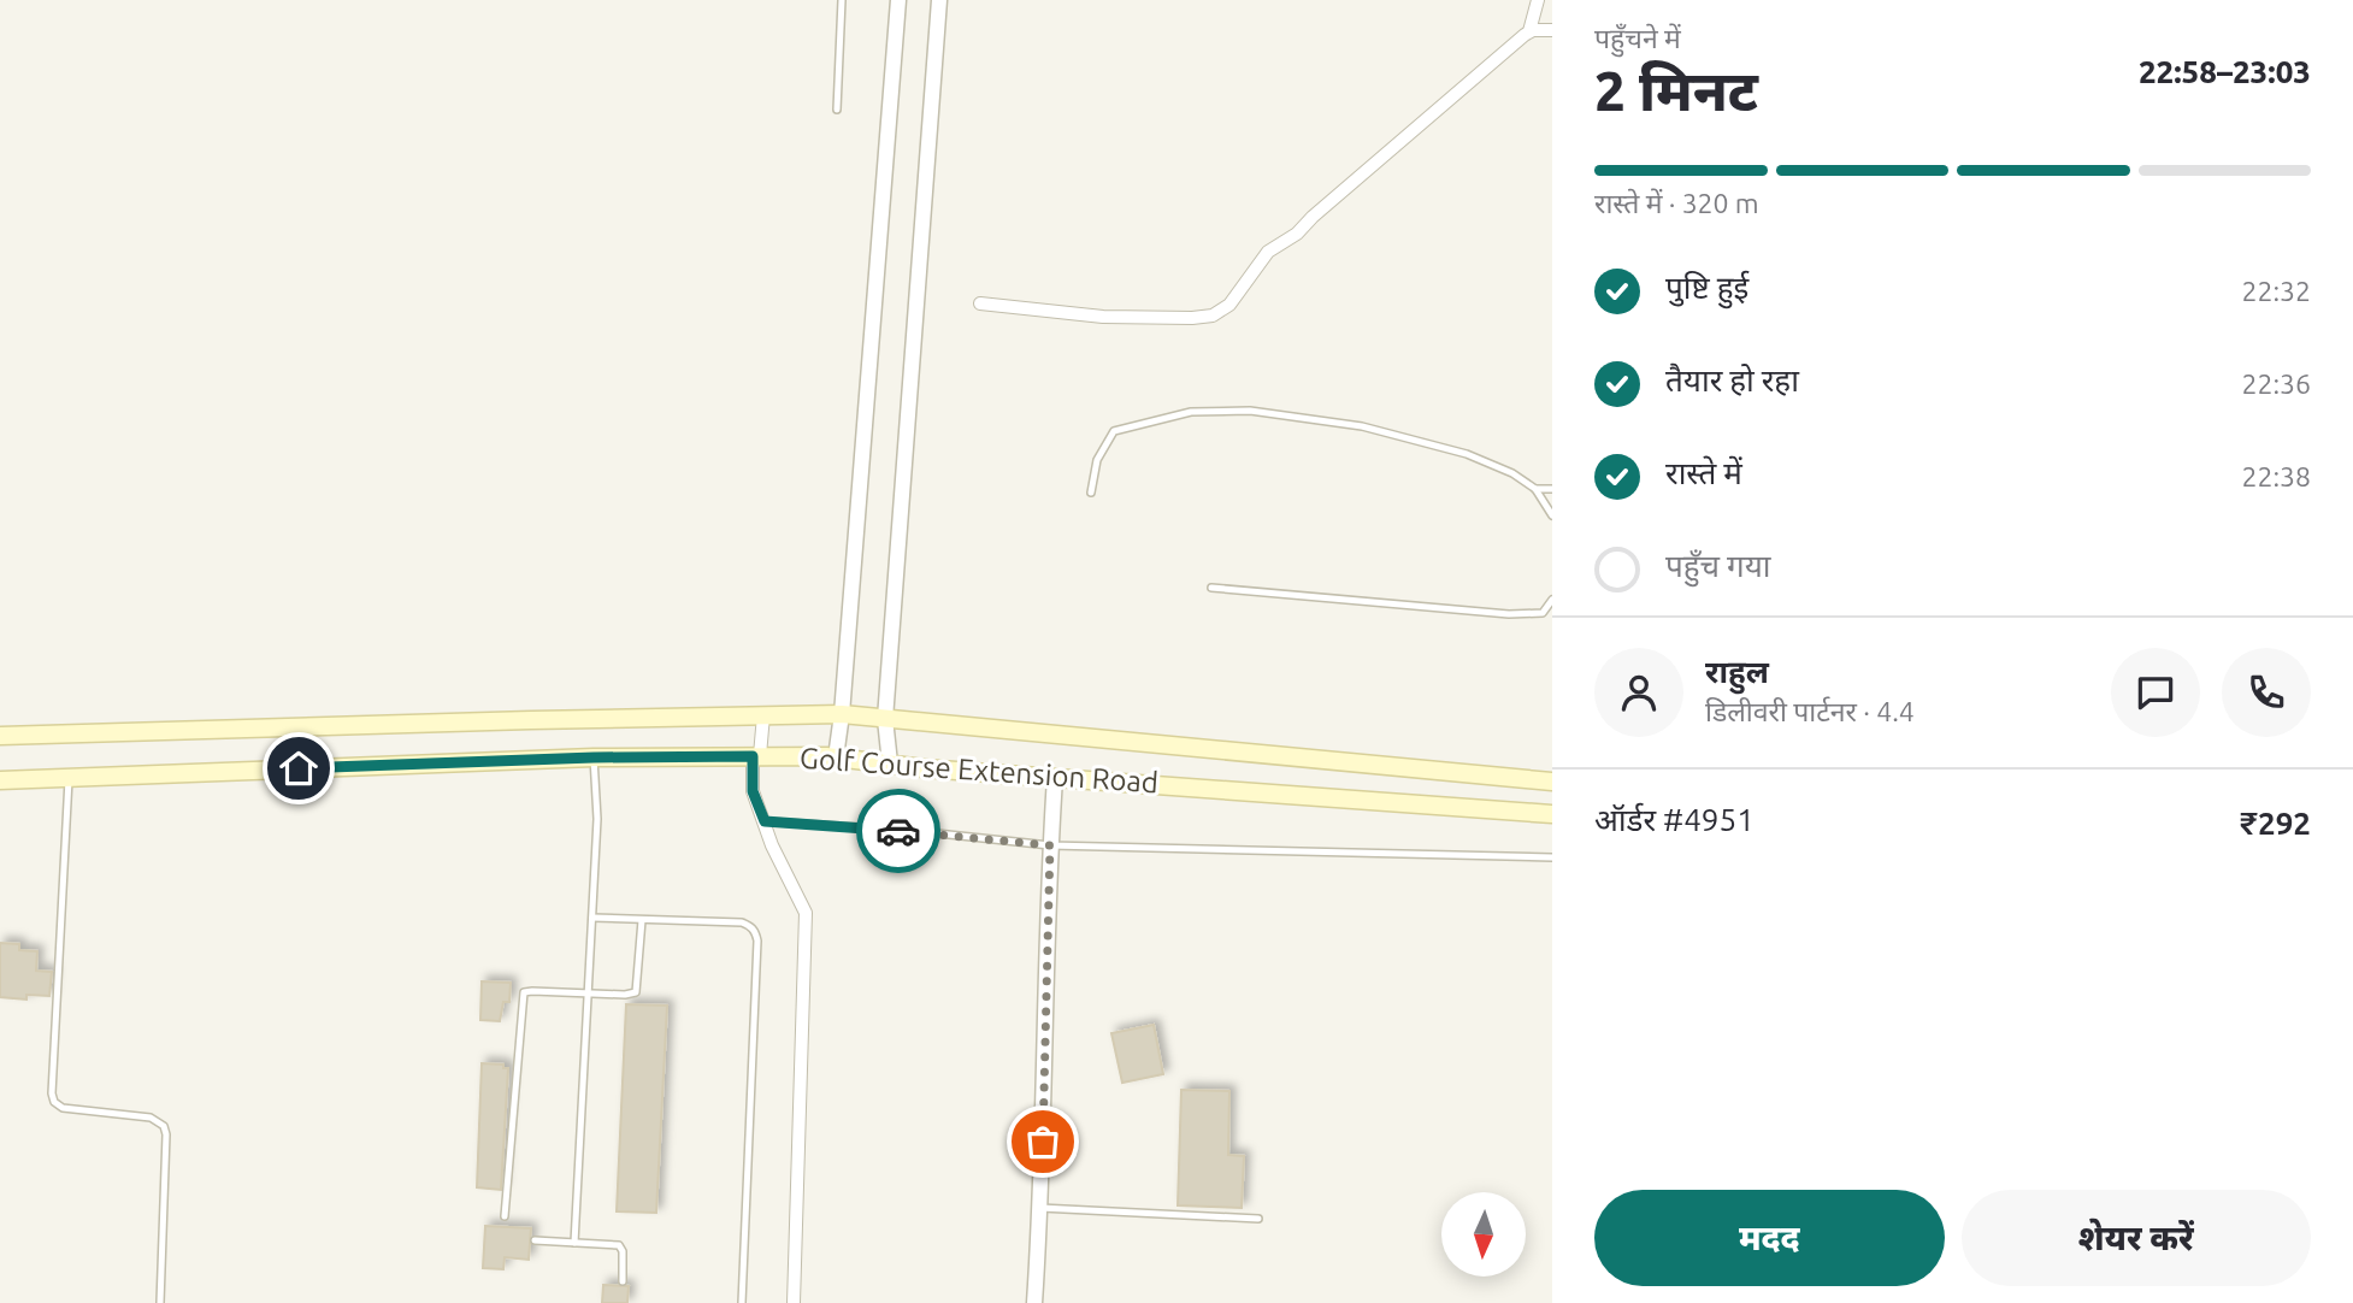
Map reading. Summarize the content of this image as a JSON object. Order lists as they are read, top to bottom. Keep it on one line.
{"streets":{"main road":["Golf Course Extension Road"]},"north":"bottom","page":{"heading":["2 मिनट","पहुँचने में","22:58–23:03"],"panel":["राहुल","डिलीवरी पार्टनर · 4.4","ऑर्डर #4951","₹292"],"bar":"रास्ते में · 320 m","list":[["पुष्टि हुई","22:32"],["तैयार हो रहा","22:36"],["रास्ते में","22:38"],"पहुँच गया"],"buttons":["मदद","शेयर करें"]}}
